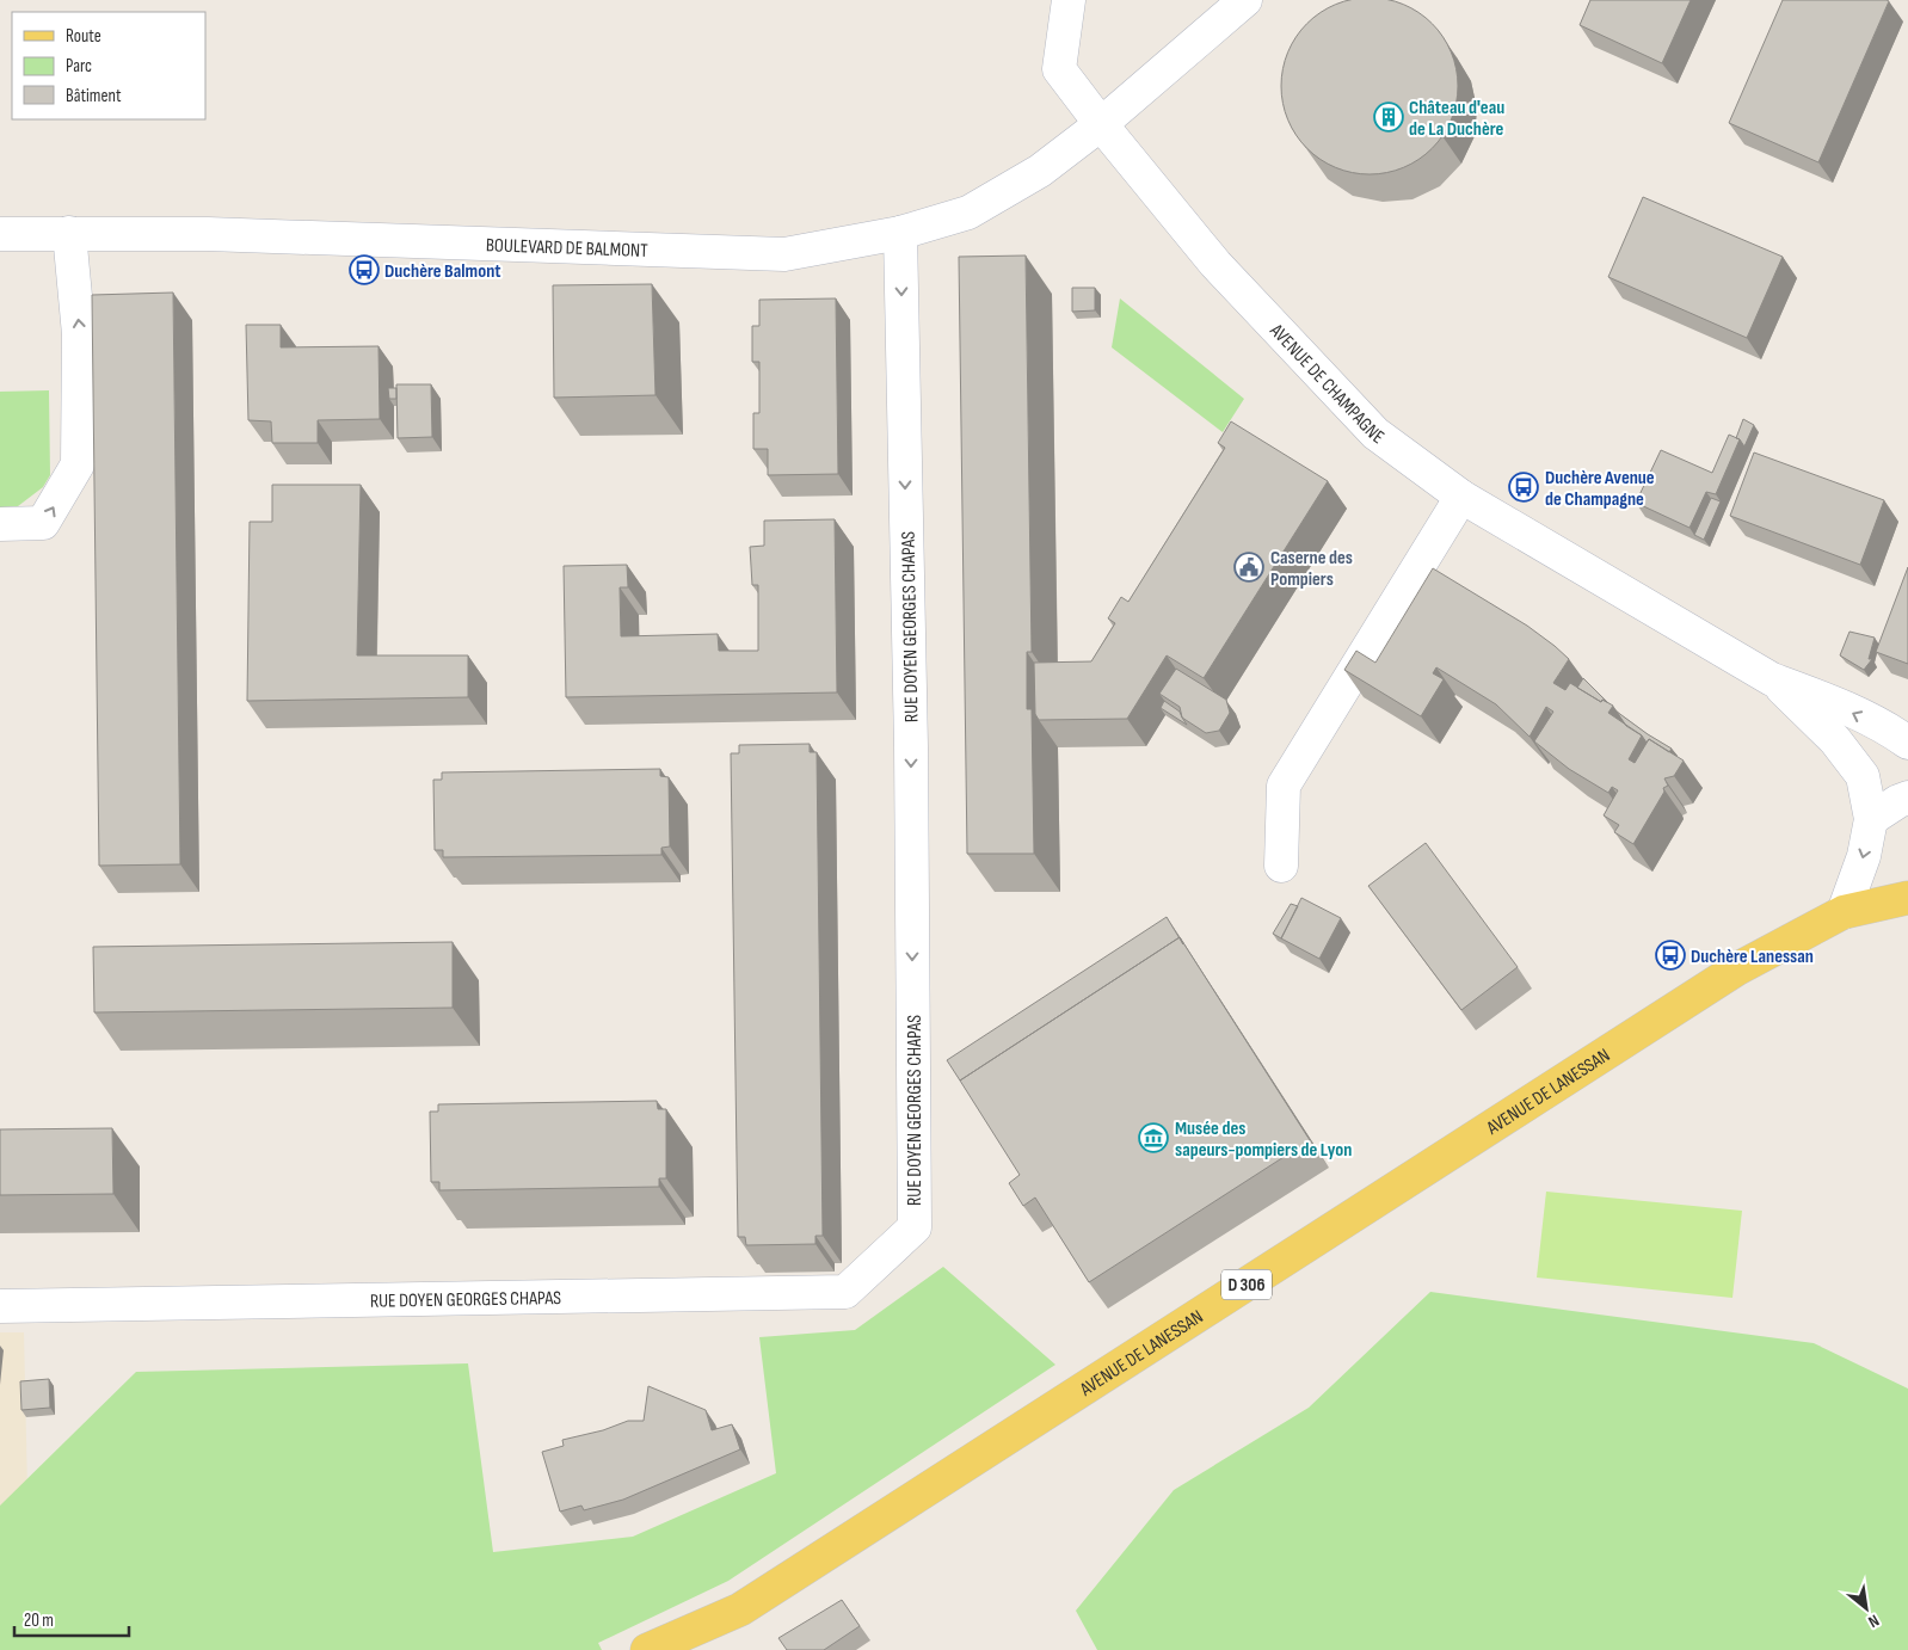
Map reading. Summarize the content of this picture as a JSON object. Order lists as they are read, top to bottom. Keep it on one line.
{"streets":{"main road":["AVENUE DE LANESSAN","D 306"],"street":["BOULEVARD DE BALMONT","AVENUE DE CHAMPAGNE","RUE DOYEN GEORGES CHAPAS"]},"crossings":[["BOULEVARD DE BALMONT","AVENUE DE CHAMPAGNE"],["BOULEVARD DE BALMONT","RUE DOYEN GEORGES CHAPAS"],["AVENUE DE CHAMPAGNE","AVENUE DE LANESSAN"]],"places":{"building":["Château d'eau de La Duchère"],"bus stop":["Duchère Balmont","Duchère Avenue de Champagne","Duchère Lanessan"],"public building":["Caserne des Pompiers"],"museum":["Musée des sapeurs-pompiers de Lyon"]},"legend":["Route","Parc","Bâtiment"],"scale_bar":"20 m","north":"bottom right"}
